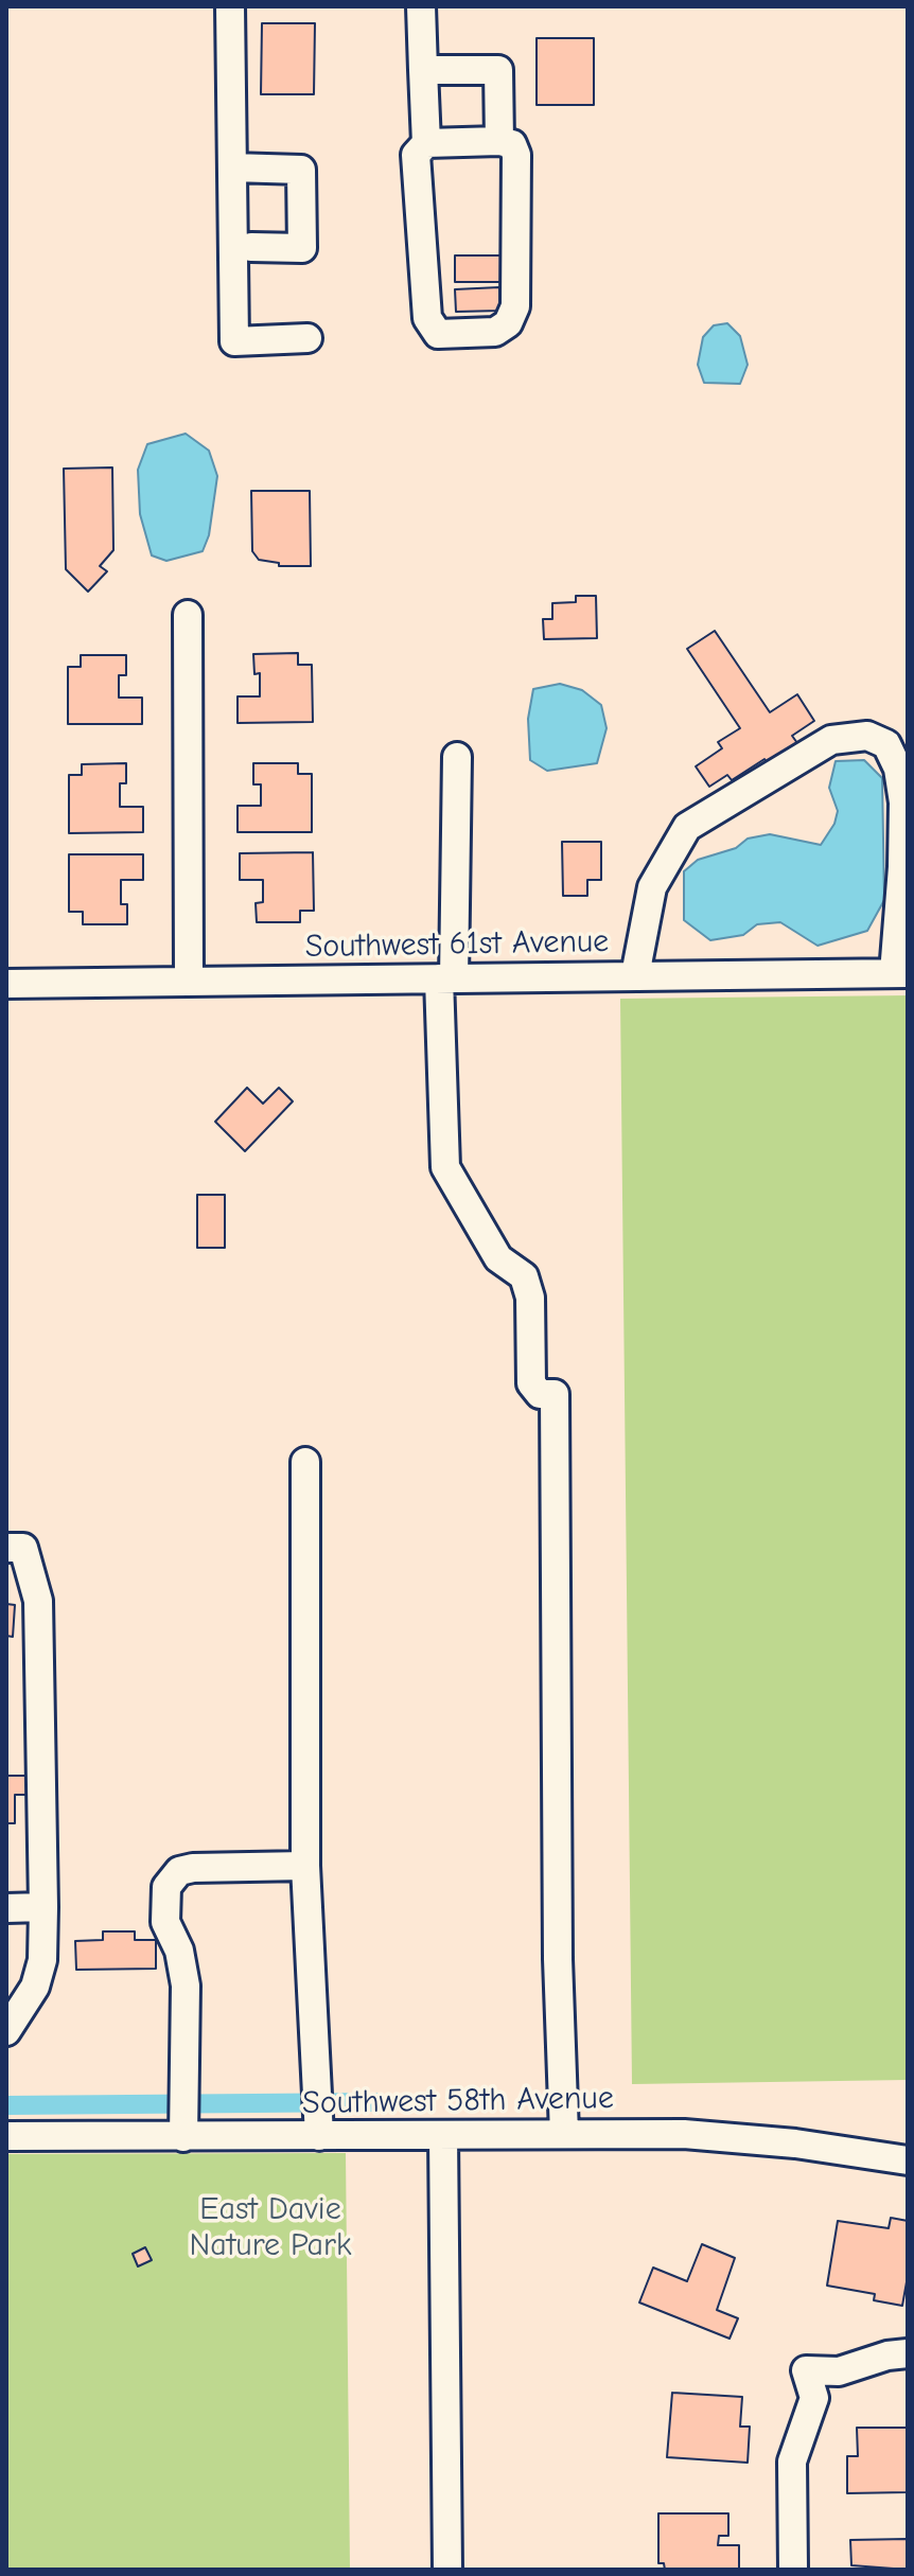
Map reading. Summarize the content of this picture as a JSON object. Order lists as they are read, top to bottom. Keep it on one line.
{"streets":{"street":["Southwest 61st Avenue","Southwest 58th Avenue"]},"parks":["East Davie Nature Park"]}
